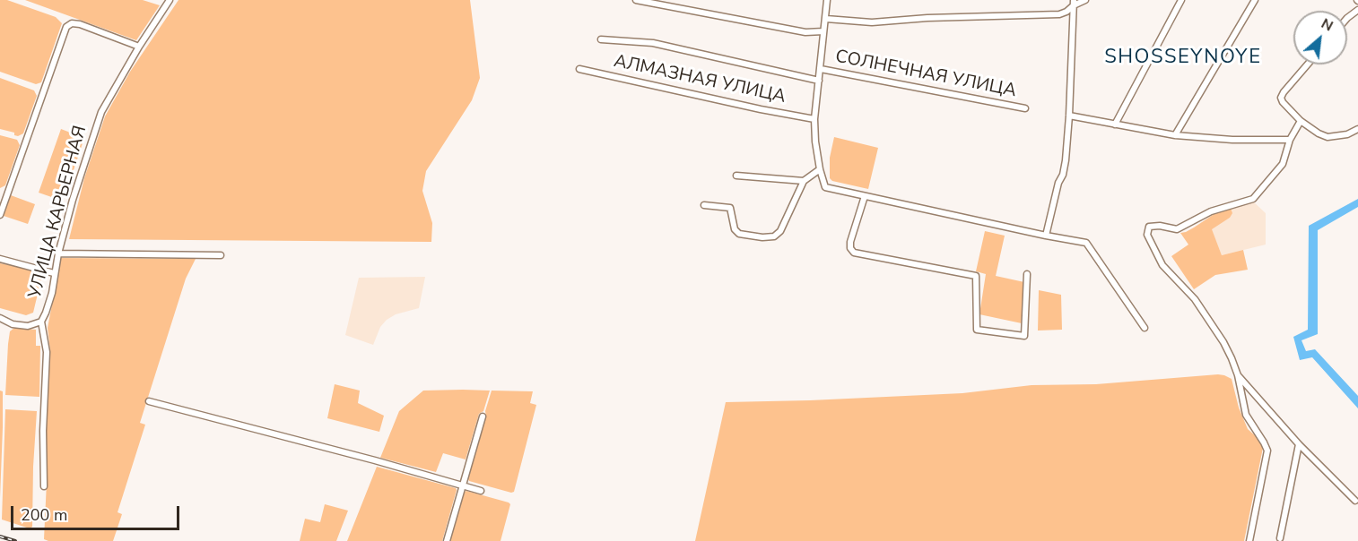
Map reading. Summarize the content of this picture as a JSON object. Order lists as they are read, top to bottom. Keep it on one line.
{"streets":{"street":["СОЛНЕЧНАЯ УЛИЦА","АЛМАЗНАЯ УЛИЦА","УЛИЦА КАРЬЕРНАЯ"]},"districts":["SHOSSEYNOYE"],"scale_bar":"200 m","north":"top right"}
